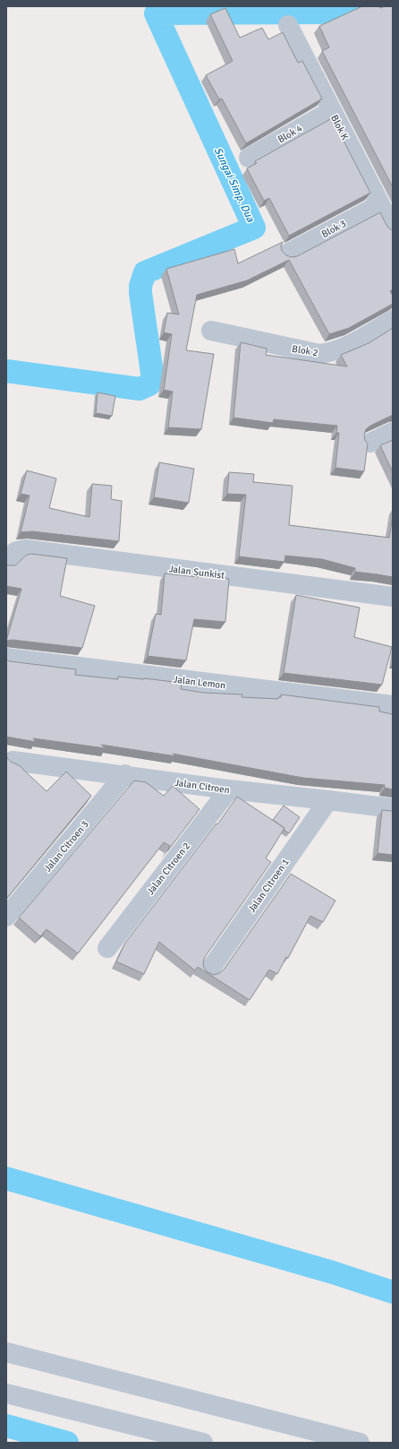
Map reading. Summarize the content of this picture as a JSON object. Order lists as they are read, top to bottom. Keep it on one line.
{"streets":{"street":["Blok K","Blok 4","Blok 3","Blok 2","Jalan Sunkist","Jalan Lemon","Jalan Citroen","Jalan Citroen 3","Jalan Citroen 2","Jalan Citroen 1"]},"crossings":[["Blok K","Blok 4"],["Blok K","Blok 3"],["Jalan Citroen","Jalan Citroen 3"],["Jalan Citroen","Jalan Citroen 2"],["Jalan Citroen","Jalan Citroen 1"]],"water":["Sungai Simp. Dua"]}
